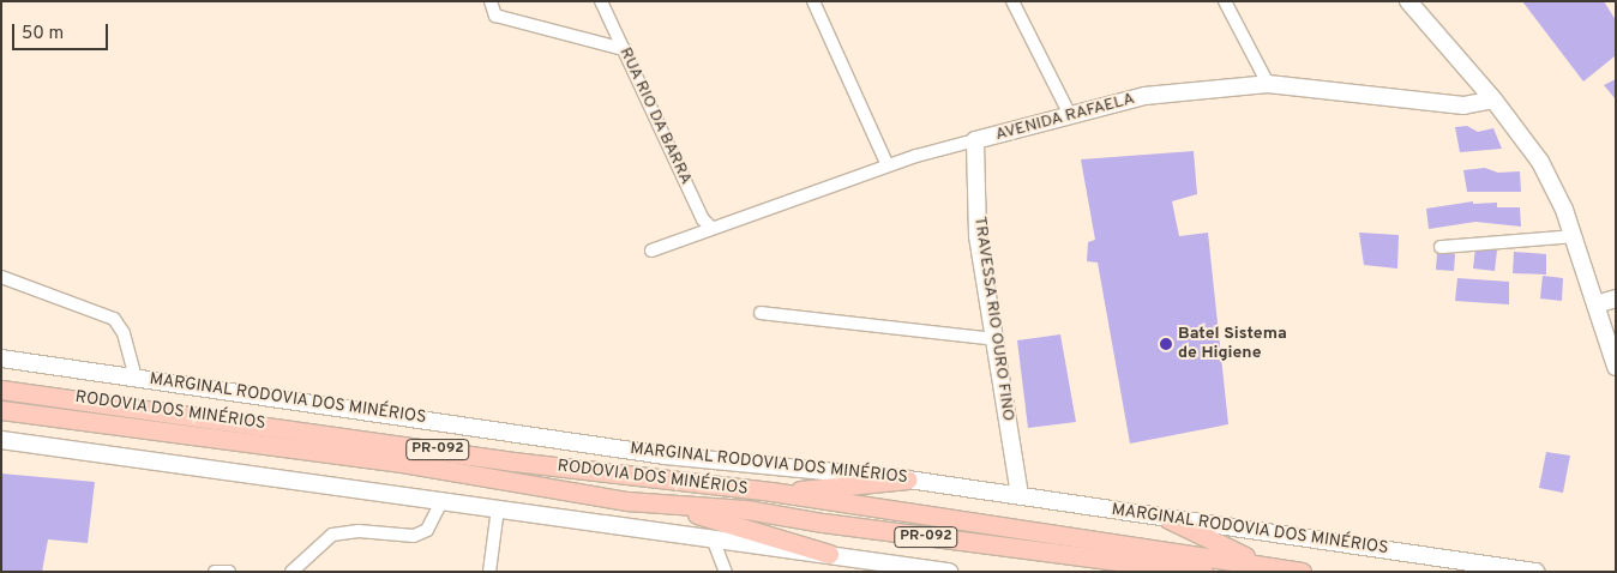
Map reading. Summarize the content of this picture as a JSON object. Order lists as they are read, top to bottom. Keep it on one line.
{"streets":{"main road":["AVENIDA RAFAELA","TRAVESSA RIO OURO FINO","MARGINAL RODOVIA DOS MINÉRIOS","RODOVIA DOS MINÉRIOS","PR-092"],"street":["RUA RIO DA BARRA"]},"crossings":[["RUA RIO DA BARRA","AVENIDA RAFAELA"],["AVENIDA RAFAELA","TRAVESSA RIO OURO FINO"],["TRAVESSA RIO OURO FINO","MARGINAL RODOVIA DOS MINÉRIOS"]],"places":["Batel Sistema de Higiene"],"scale_bar":"50 m"}
